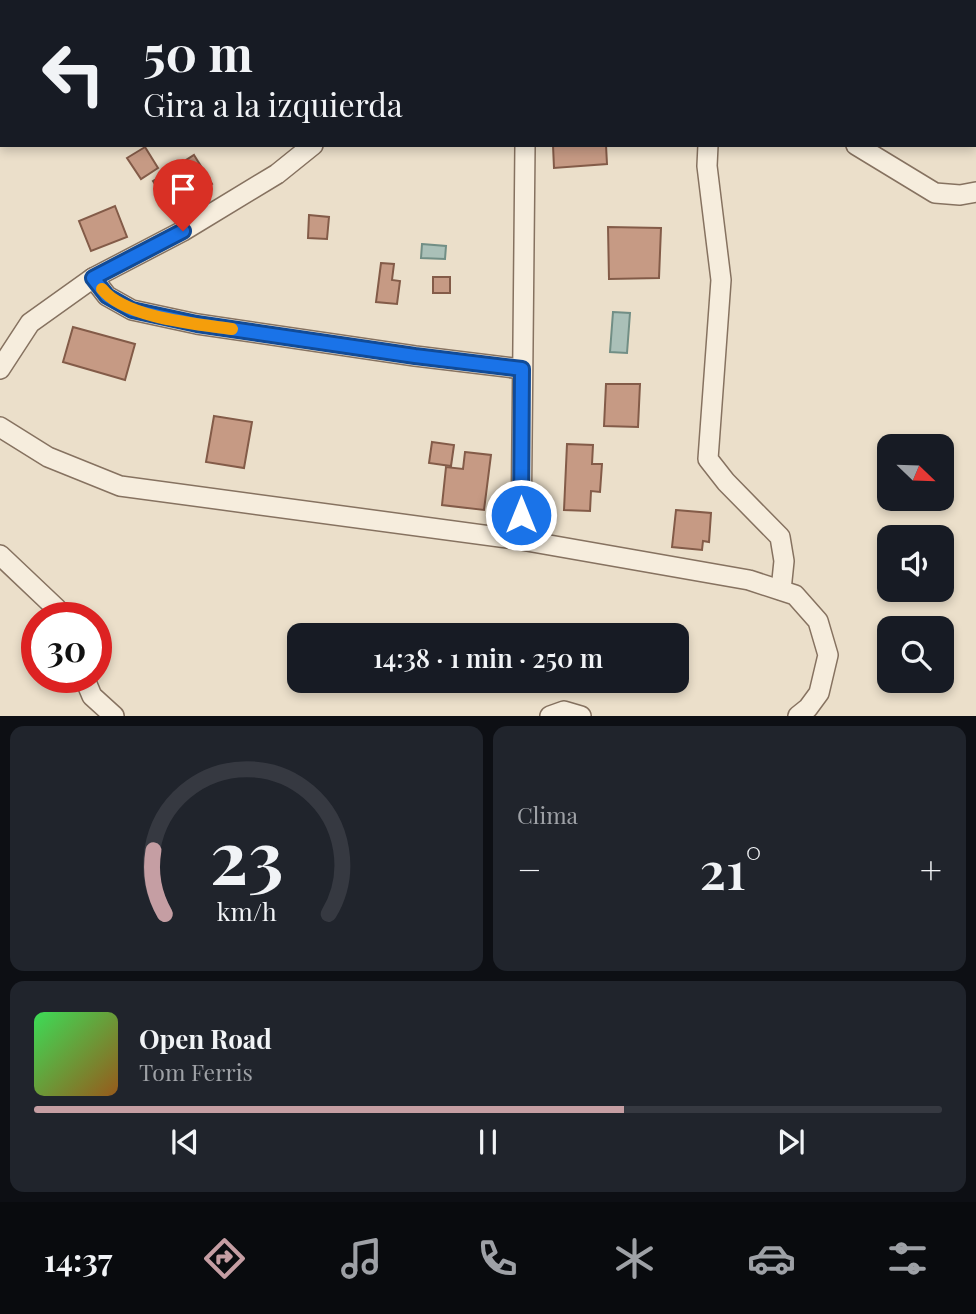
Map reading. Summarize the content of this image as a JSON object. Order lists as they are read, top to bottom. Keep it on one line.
{"north":"bottom right","page":{"turn":["50 m","Gira a la izquierda"],"limit":"30","trip":"14:38 · 1 min · 250 m","tile":"Clima","heat":["−","21°","+"],"song":["Open Road","Tom Ferris"],"tabs":"14:37","gauge":["23","km/h"]}}
